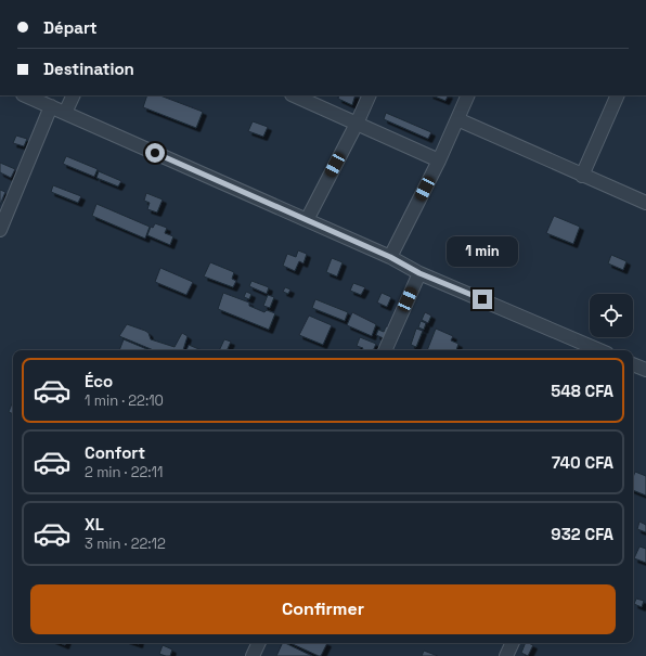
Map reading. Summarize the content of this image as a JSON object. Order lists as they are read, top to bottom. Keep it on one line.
{"page":{"banner":["Départ","Destination"],"bubble":"1 min","list":[{"name":"Éco","note":"1 min · 22:10","value":"548 CFA"},{"name":"Confort","note":"2 min · 22:11","value":"740 CFA"},{"name":"XL","note":"3 min · 22:12","value":"932 CFA"}],"buttons":"Confirmer"}}
